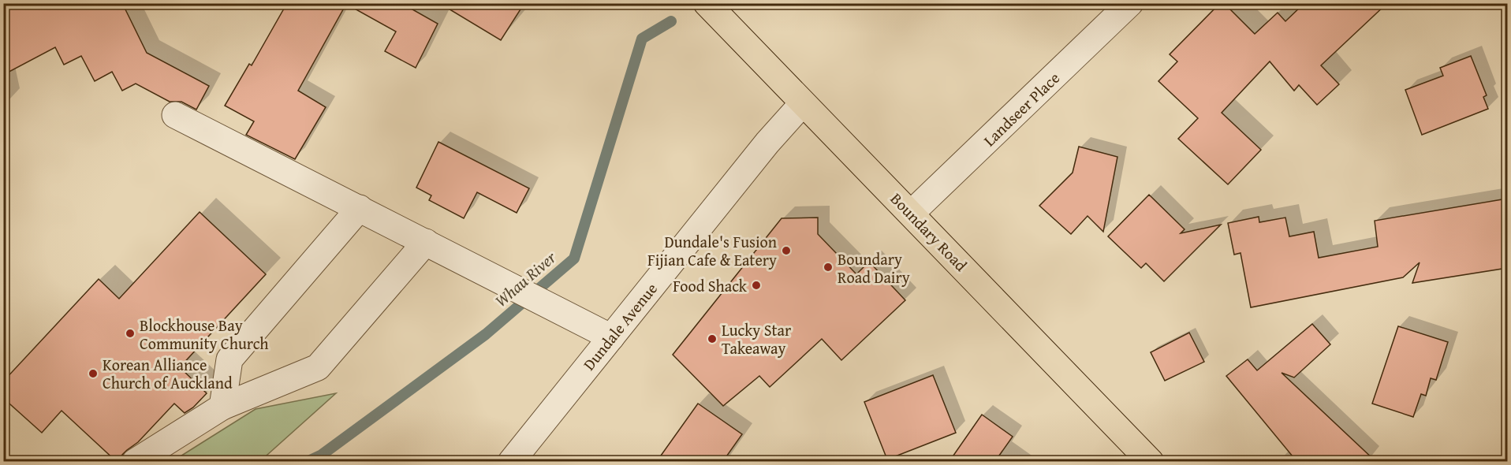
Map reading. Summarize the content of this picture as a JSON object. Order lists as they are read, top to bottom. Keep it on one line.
{"streets":{"main road":["Boundary Road"],"street":["Landseer Place","Dundale Avenue"]},"crossings":[["Landseer Place","Boundary Road"],["Boundary Road","Dundale Avenue"]],"water":["Whau River"],"places":["Dundale's Fusion Fijian Cafe & Eatery","Boundary Road Dairy","Food Shack","Blockhouse Bay Community Church","Lucky Star Takeaway","Korean Alliance Church of Auckland"]}
